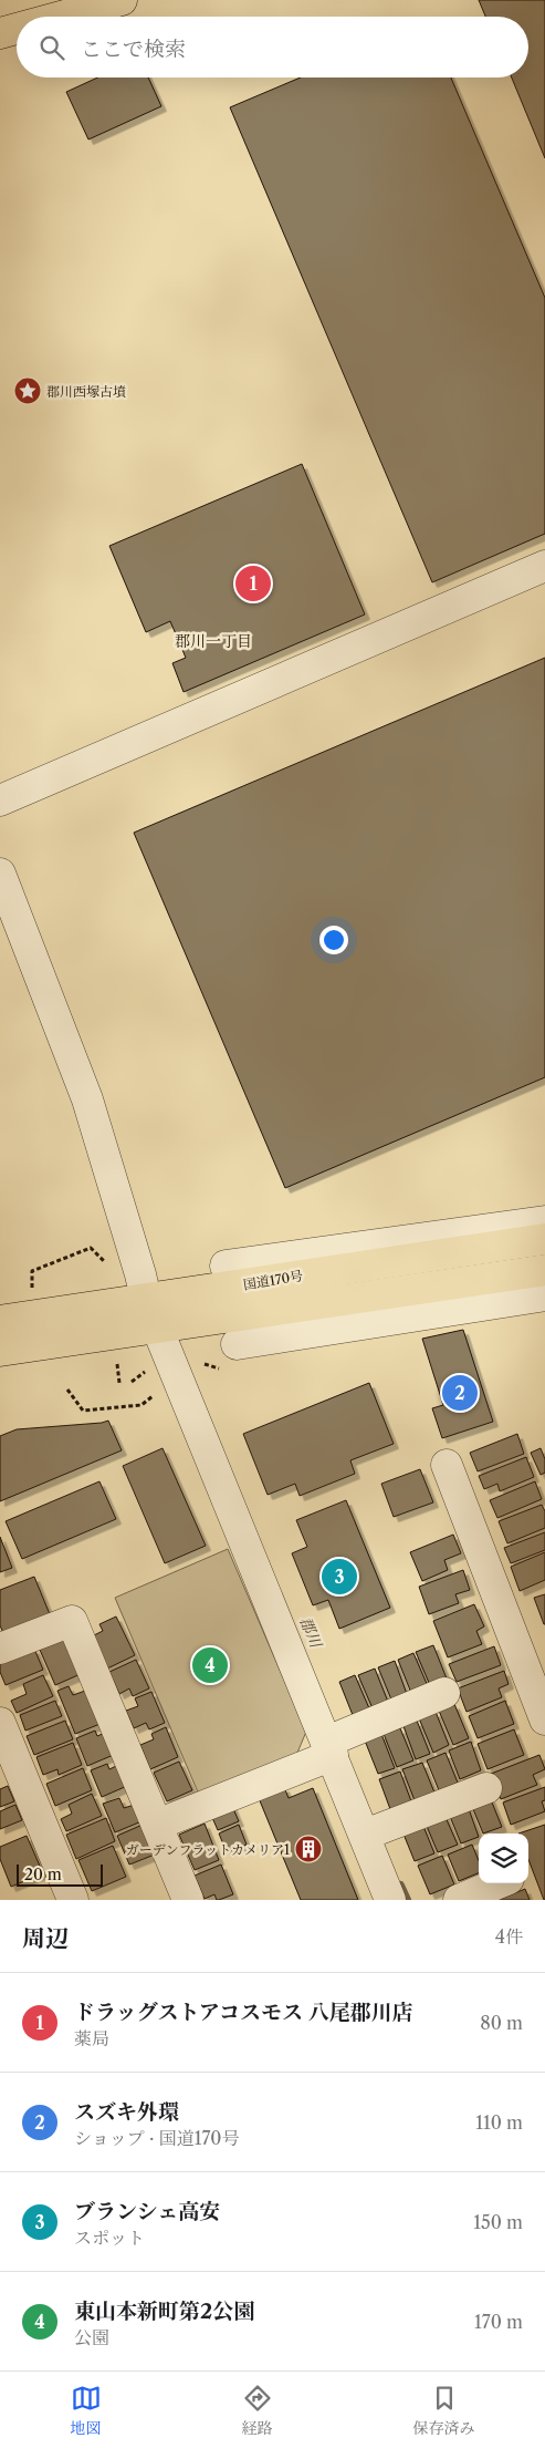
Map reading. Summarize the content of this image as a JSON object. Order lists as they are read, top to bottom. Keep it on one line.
{"streets":{"highway":["国道170号"]},"districts":["郡川一丁目"],"water":["郡川"],"places":{"place":["郡川西塚古墳"],"building":["ガーデンフラットカメリア1"]},"scale_bar":"20 m","page":{"search":"ここで検索","pins":["1","2","3","4"],"scale":"20 m","heading":["周辺","4件"],"list":[{"mark":"1","name":"ドラッグストアコスモス 八尾郡川店","note":"薬局","value":"80 m"},{"mark":"2","name":"スズキ外環","note":"ショップ · 国道170号","value":"110 m"},{"mark":"3","name":"ブランシェ高安","note":"スポット","value":"150 m"},{"mark":"4","name":"東山本新町第2公園","note":"公園","value":"170 m"}],"nav":["地図","経路","保存済み"]}}
